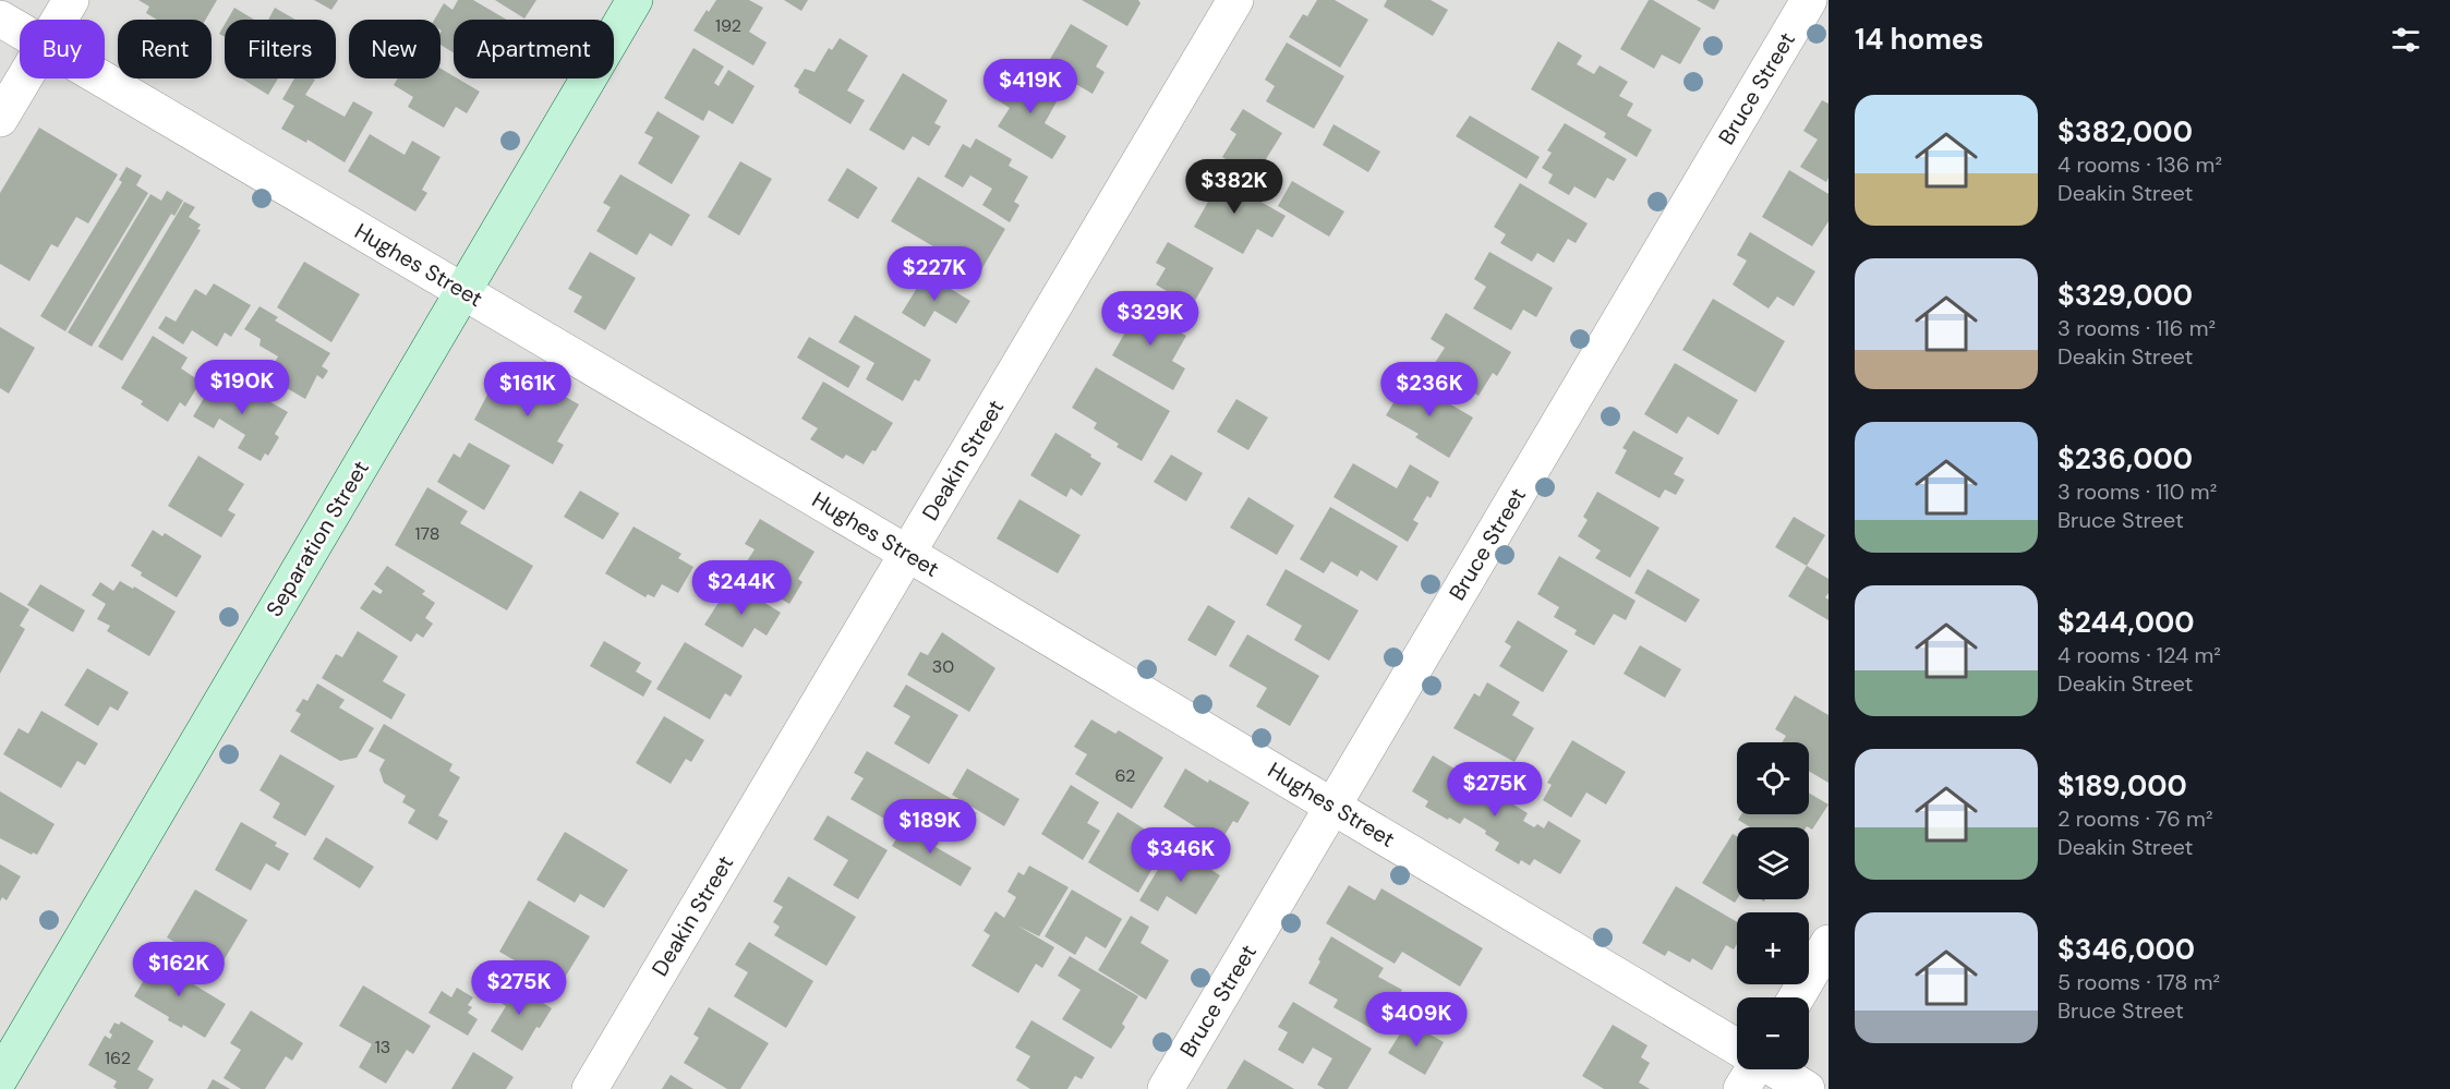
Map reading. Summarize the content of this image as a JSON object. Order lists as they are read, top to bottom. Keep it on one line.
{"streets":{"main road":["Separation Street"],"street":["Bruce Street","Hughes Street","Deakin Street"]},"crossings":[["Bruce Street","Hughes Street"],["Hughes Street","Deakin Street"],["Hughes Street","Separation Street"]],"house_numbers":["192","178","30","62","13","162"],"page":{"heading":"14 homes","chip":["Buy","Rent","Filters","New","Apartment"],"price":["$419K","$382K","$227K","$329K","$190K","$161K","$236K","$244K","$275K","$189K","$346K","$162K","$275K","$409K"],"list":[{"name":"$382,000","note":"4 rooms · 136 m² · Deakin Street"},{"name":"$329,000","note":"3 rooms · 116 m² · Deakin Street"},{"name":"$236,000","note":"3 rooms · 110 m² · Bruce Street"},{"name":"$244,000","note":"4 rooms · 124 m² · Deakin Street"},{"name":"$189,000","note":"2 rooms · 76 m² · Deakin Street"},{"name":"$346,000","note":"5 rooms · 178 m² · Bruce Street"}],"map_buttons":["+","−"]}}
